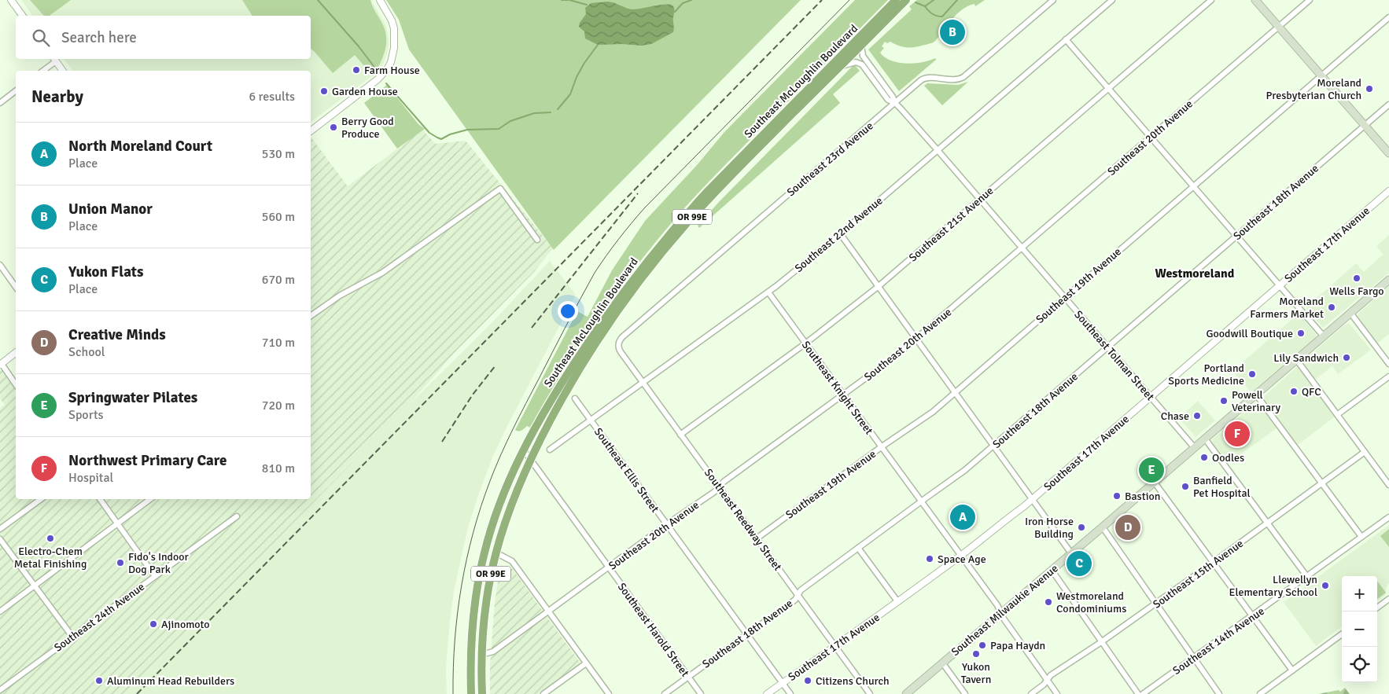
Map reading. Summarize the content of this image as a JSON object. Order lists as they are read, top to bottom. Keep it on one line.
{"streets":{"highway":["Southeast McLoughlin Boulevard","OR 99E"],"main road":["Southeast Milwaukie Avenue"],"street":["Southeast 20th Avenue","Southeast 23rd Avenue","Southeast 18th Avenue","Southeast 21st Avenue","Southeast 22nd Avenue","Southeast 17th Avenue","Southeast 19th Avenue","Southeast Tolman Street","Southeast Knight Street","Southeast Ellis Street","Southeast Reedway Street","Southeast 15th Avenue","Southeast 24th Avenue","Southeast Harold Street","Southeast 14th Avenue"]},"crossings":[["Southeast McLoughlin Boulevard","Southeast 20th Avenue"],["Southeast McLoughlin Boulevard","Southeast Tolman Street"],["Southeast McLoughlin Boulevard","Southeast Harold Street"],["Southeast 20th Avenue","Southeast Tolman Street"],["Southeast 20th Avenue","Southeast Knight Street"],["Southeast 20th Avenue","Southeast Ellis Street"],["Southeast 20th Avenue","Southeast Reedway Street"],["Southeast 20th Avenue","Southeast Harold Street"],["Southeast 23rd Avenue","Southeast Tolman Street"],["Southeast 23rd Avenue","Southeast Reedway Street"],["Southeast 18th Avenue","Southeast Tolman Street"],["Southeast 18th Avenue","Southeast Knight Street"],["Southeast 18th Avenue","Southeast Ellis Street"],["Southeast 18th Avenue","Southeast Reedway Street"],["Southeast 18th Avenue","Southeast Harold Street"],["Southeast 21st Avenue","Southeast Tolman Street"],["Southeast 21st Avenue","Southeast Knight Street"],["Southeast 21st Avenue","Southeast Reedway Street"],["Southeast 22nd Avenue","Southeast Tolman Street"],["Southeast 22nd Avenue","Southeast Knight Street"],["Southeast 22nd Avenue","Southeast Ellis Street"],["Southeast 22nd Avenue","Southeast Reedway Street"],["Southeast 17th Avenue","Southeast Tolman Street"],["Southeast 17th Avenue","Southeast Knight Street"],["Southeast 17th Avenue","Southeast Ellis Street"],["Southeast 17th Avenue","Southeast Reedway Street"],["Southeast 19th Avenue","Southeast Tolman Street"],["Southeast 19th Avenue","Southeast Knight Street"],["Southeast 19th Avenue","Southeast Reedway Street"],["Southeast Tolman Street","Southeast Milwaukie Avenue"],["Southeast Knight Street","Southeast 15th Avenue"],["Southeast Knight Street","Southeast Milwaukie Avenue"]],"districts":["Westmoreland"],"places":["Farm House","Moreland Presbyterian Church","Garden House","Berry Good Produce","Wells Fargo","Moreland Farmers Market","Goodwill Boutique","Lily Sandwich","Portland Sports Medicine","QFC","Powell Veterinary","Chase","Oodles","Banfield Pet Hospital","Bastion","Iron Horse Building","Electro-Chem Metal Finishing","Space Age","Fido's Indoor Dog Park","Llewellyn Elementary School","Westmoreland Condominiums","Ajinomoto","Papa Haydn","Yukon Tavern","Aluminum Head Rebuilders","Citizens Church"],"page":{"search":"Search here","pins":["B","F","E","A","D","C"],"heading":["Nearby","6 results"],"list":[{"mark":"A","name":"North Moreland Court","note":"Place","value":"530 m"},{"mark":"B","name":"Union Manor","note":"Place","value":"560 m"},{"mark":"C","name":"Yukon Flats","note":"Place","value":"670 m"},{"mark":"D","name":"Creative Minds","note":"School","value":"710 m"},{"mark":"E","name":"Springwater Pilates","note":"Sports","value":"720 m"},{"mark":"F","name":"Northwest Primary Care","note":"Hospital","value":"810 m"}],"map_buttons":["+","−"]}}
